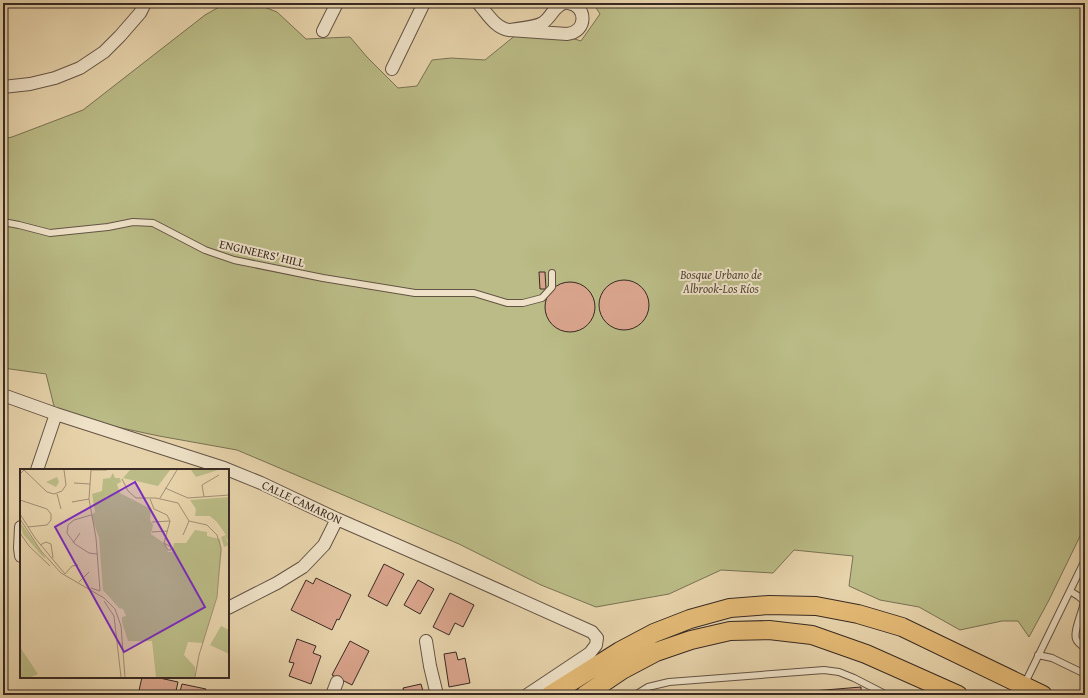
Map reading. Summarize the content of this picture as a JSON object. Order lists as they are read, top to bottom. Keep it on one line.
{"streets":{"street":["CALLE CAMARON"],"lane":["ENGINEERS' HILL"]},"parks":["Bosque Urbano de Albrook-Los Ríos"]}
